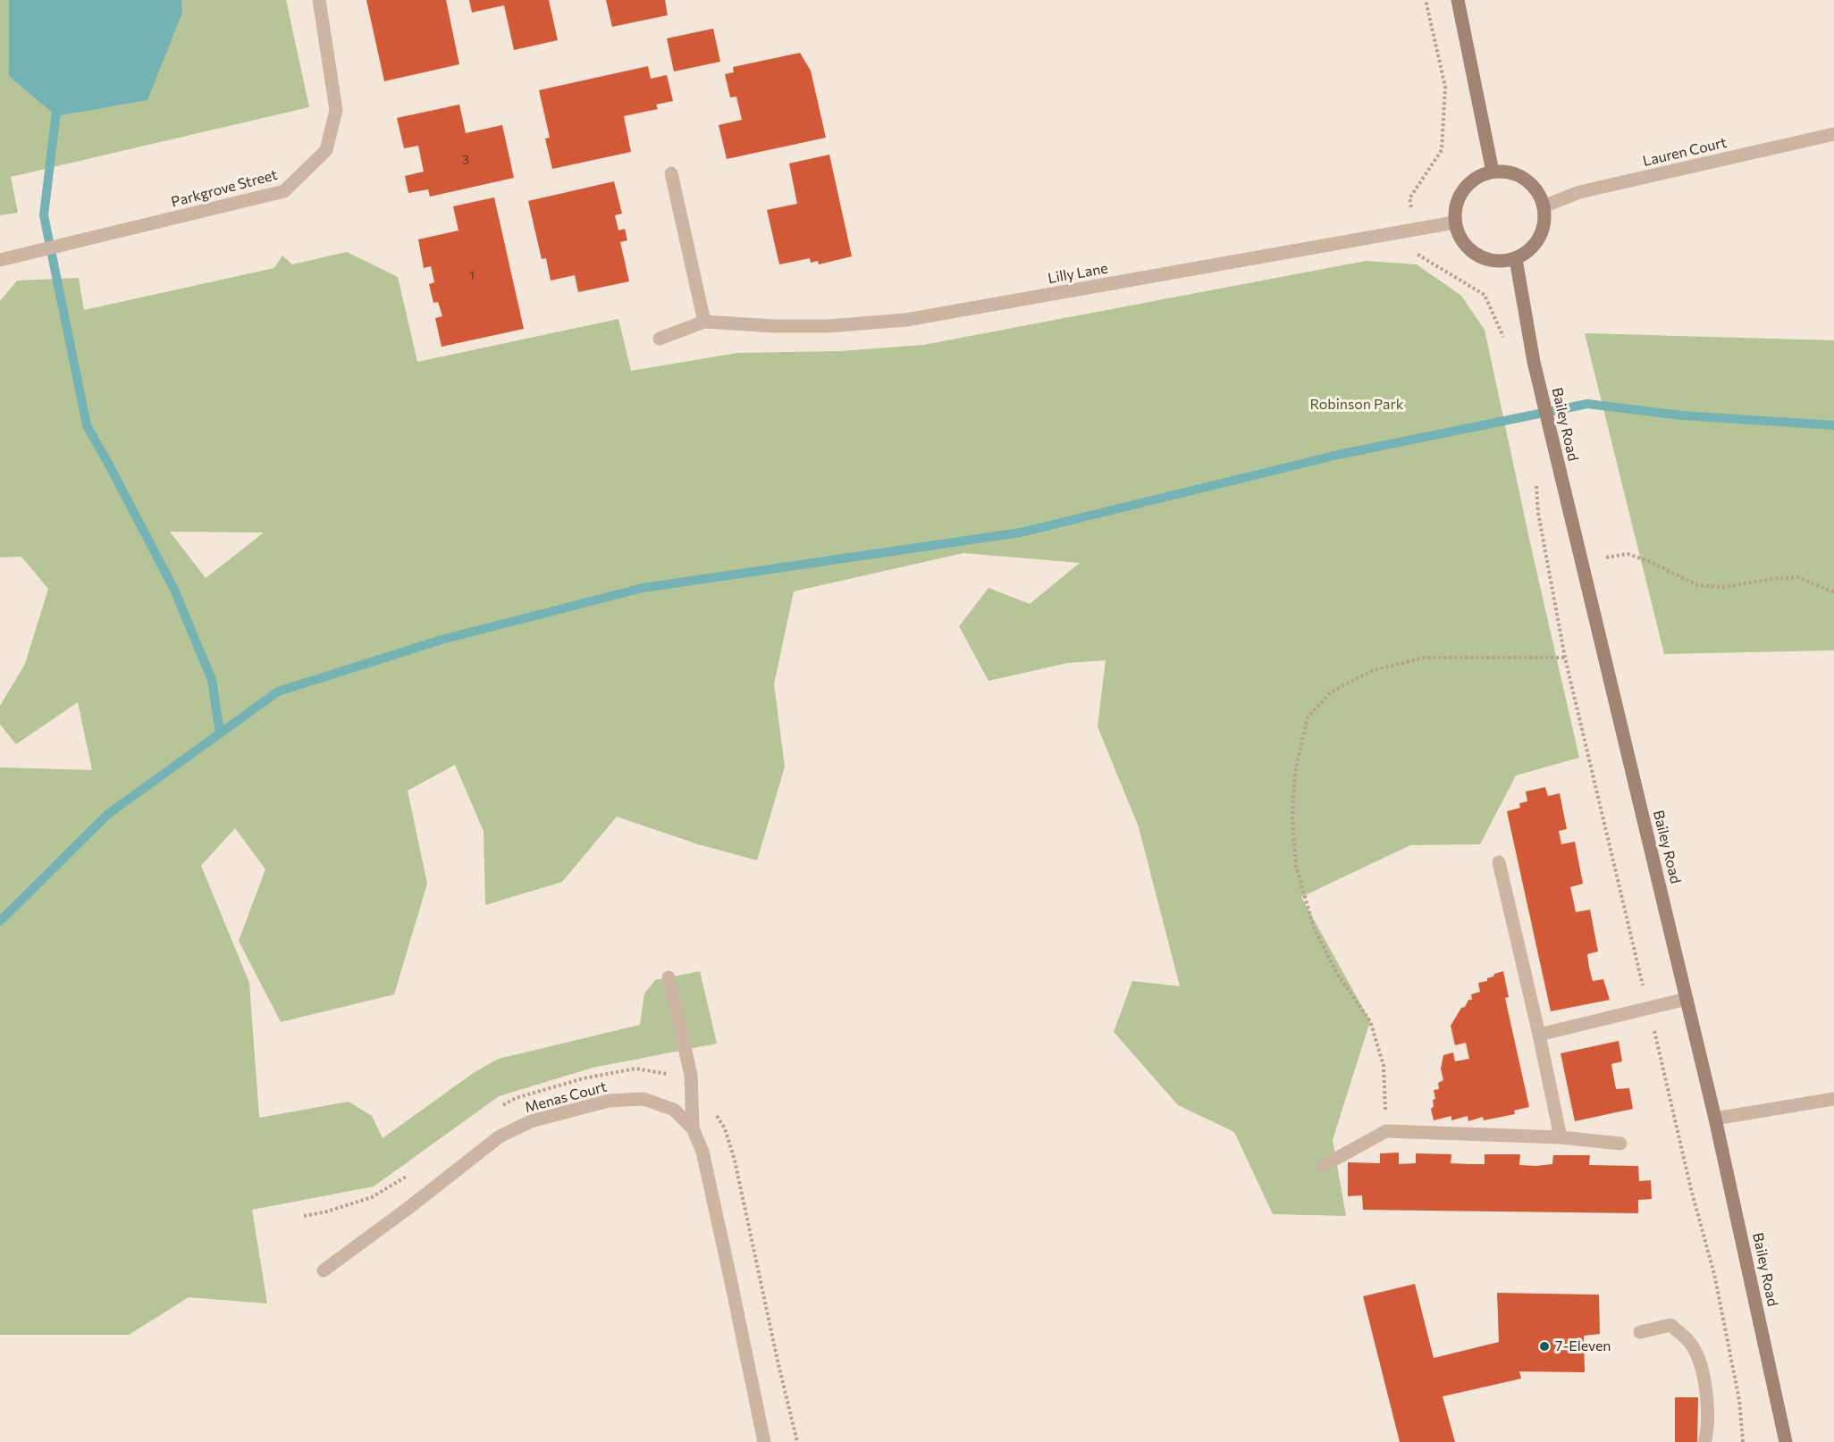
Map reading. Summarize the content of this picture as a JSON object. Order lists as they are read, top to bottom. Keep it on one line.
{"streets":{"street":["Lauren Court","Parkgrove Street","Lilly Lane","Bailey Road","Menas Court"]},"crossings":[["Lauren Court","Lilly Lane"],["Lauren Court","Bailey Road"],["Lilly Lane","Bailey Road"]],"parks":["Robinson Park"],"places":["7-Eleven"],"house_numbers":["3","1"]}
